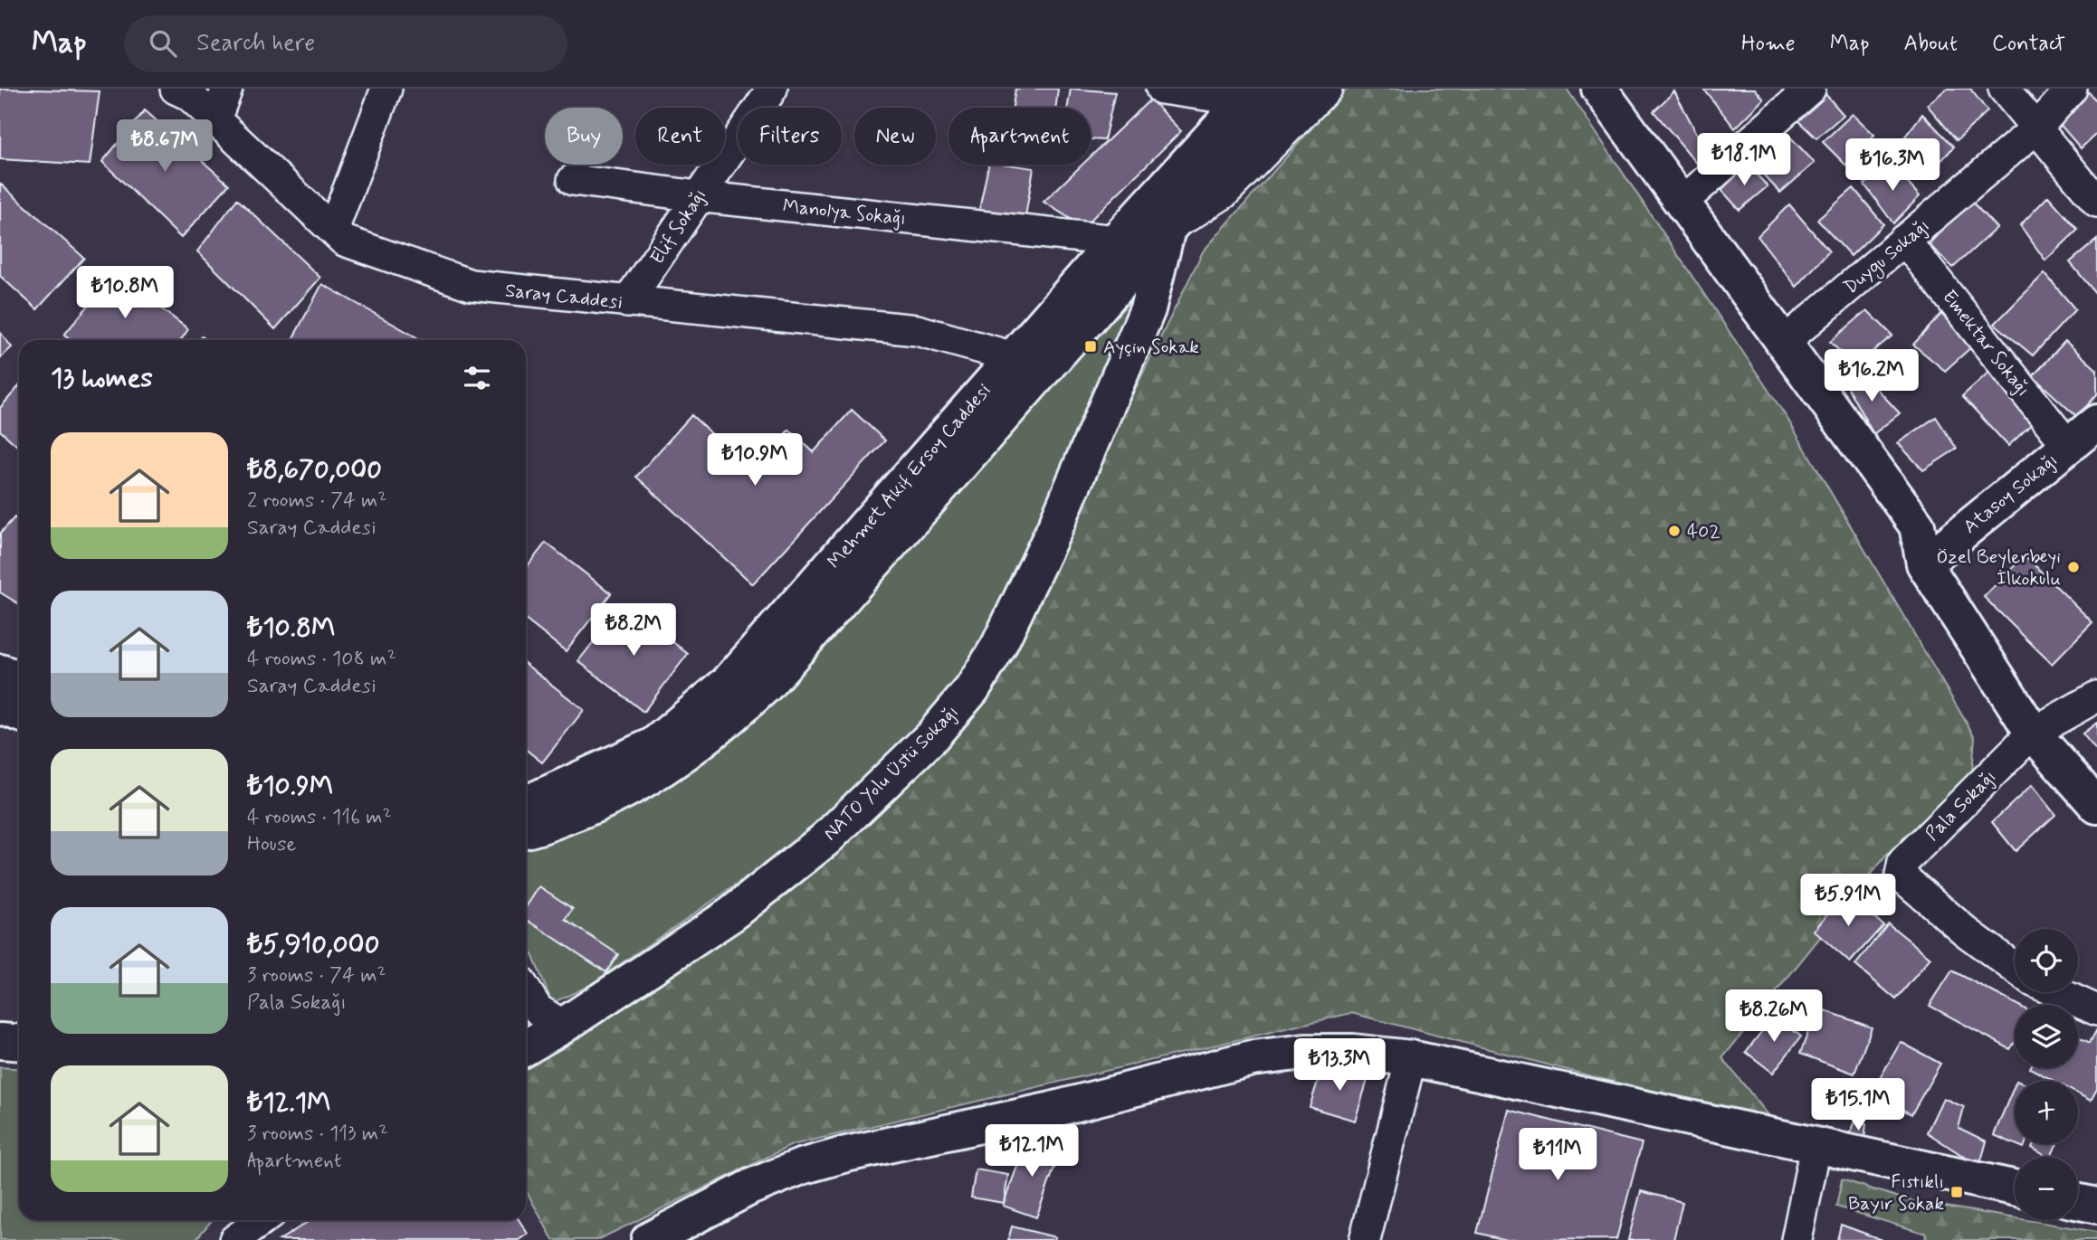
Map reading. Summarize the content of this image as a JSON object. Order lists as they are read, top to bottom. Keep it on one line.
{"streets":{"street":["Manolya Sokağı","Elif Sokağı","Duygu Sokağı","Saray Caddesi","Emektar Sokağı","Mehmet Akif Ersoy Caddesi","Atasoy Sokağı","NATO Yolu Üstü Sokağı","Pala Sokağı"]},"crossings":[["Manolya Sokağı","Elif Sokağı"],["Manolya Sokağı","Mehmet Akif Ersoy Caddesi"],["Elif Sokağı","Saray Caddesi"],["Duygu Sokağı","Emektar Sokağı"],["Saray Caddesi","Mehmet Akif Ersoy Caddesi"],["Emektar Sokağı","Atasoy Sokağı"],["Mehmet Akif Ersoy Caddesi","NATO Yolu Üstü Sokağı"]],"places":{"transit":["Ayçin Sokak","Fıstıklı Bayır Sokak"],"other":["402","Özel Beylerbeyi İlkokulu"]},"page":{"header":"Map","search":"Search here","nav":["Home","Map","About","Contact"],"chip":["Buy","Rent","Filters","New","Apartment"],"price":["₺8.67M","₺18.1M","₺16.3M","₺10.8M","₺16.2M","₺10.9M","₺8.2M","₺5.91M","₺8.26M","₺13.3M","₺15.1M","₺12.1M","₺11M"],"heading":"13 homes","list":[{"name":"₺8,670,000","note":"2 rooms · 74 m² · Saray Caddesi"},{"name":"₺10.8M","note":"4 rooms · 108 m² · Saray Caddesi"},{"name":"₺10.9M","note":"4 rooms · 116 m² · House"},{"name":"₺5,910,000","note":"3 rooms · 74 m² · Pala Sokağı"},{"name":"₺12.1M","note":"3 rooms · 113 m² · Apartment"}],"map_buttons":["+","−"]}}
